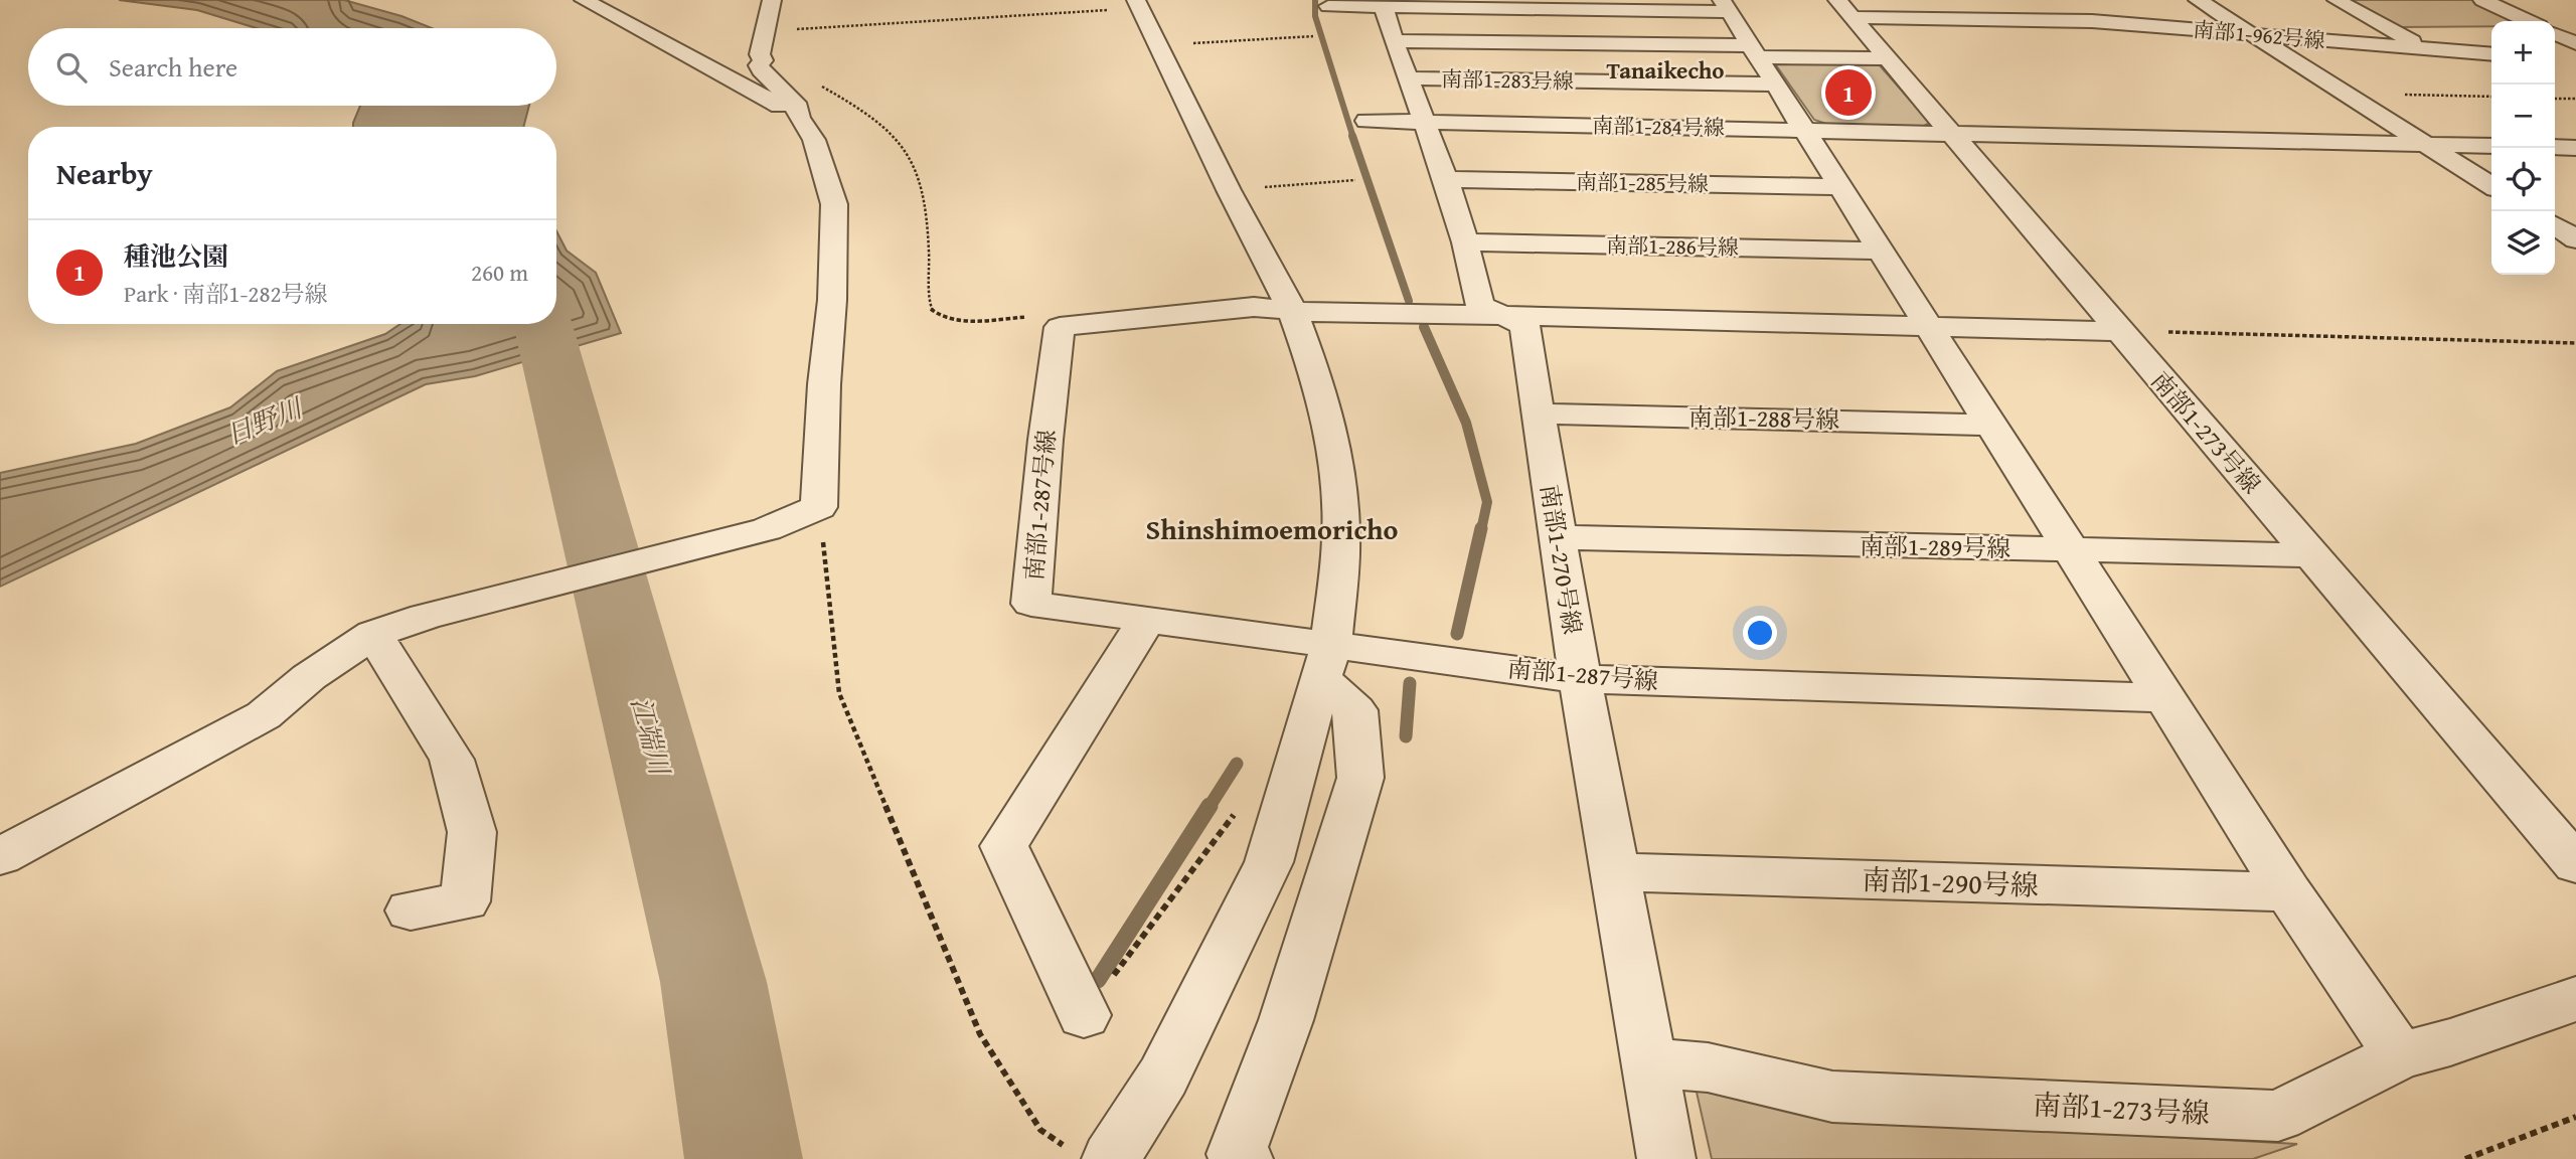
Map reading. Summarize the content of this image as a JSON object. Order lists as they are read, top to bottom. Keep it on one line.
{"streets":{"street":["南部1-962号線","南部1-283号線","南部1-284号線","南部1-285号線","南部1-286号線","南部1-288号線","南部1-273号線","南部1-287号線","南部1-289号線","南部1-270号線","南部1-290号線"]},"crossings":[["南部1-962号線","南部1-273号線"],["南部1-283号線","南部1-270号線"],["南部1-284号線","南部1-273号線"],["南部1-284号線","南部1-270号線"],["南部1-285号線","南部1-270号線"],["南部1-286号線","南部1-270号線"],["南部1-288号線","南部1-270号線"],["南部1-273号線","南部1-289号線"],["南部1-273号線","南部1-270号線"],["南部1-287号線","南部1-270号線"],["南部1-289号線","南部1-270号線"],["南部1-270号線","南部1-290号線"]],"districts":["Tanaikecho","Shinshimoemoricho"],"water":["日野川","江端川"],"page":{"map_buttons":["+","−"],"search":"Search here","pins":"1","heading":"Nearby","list":[{"mark":"1","name":"種池公園","note":"Park · 南部1-282号線","value":"260 m"}]}}
